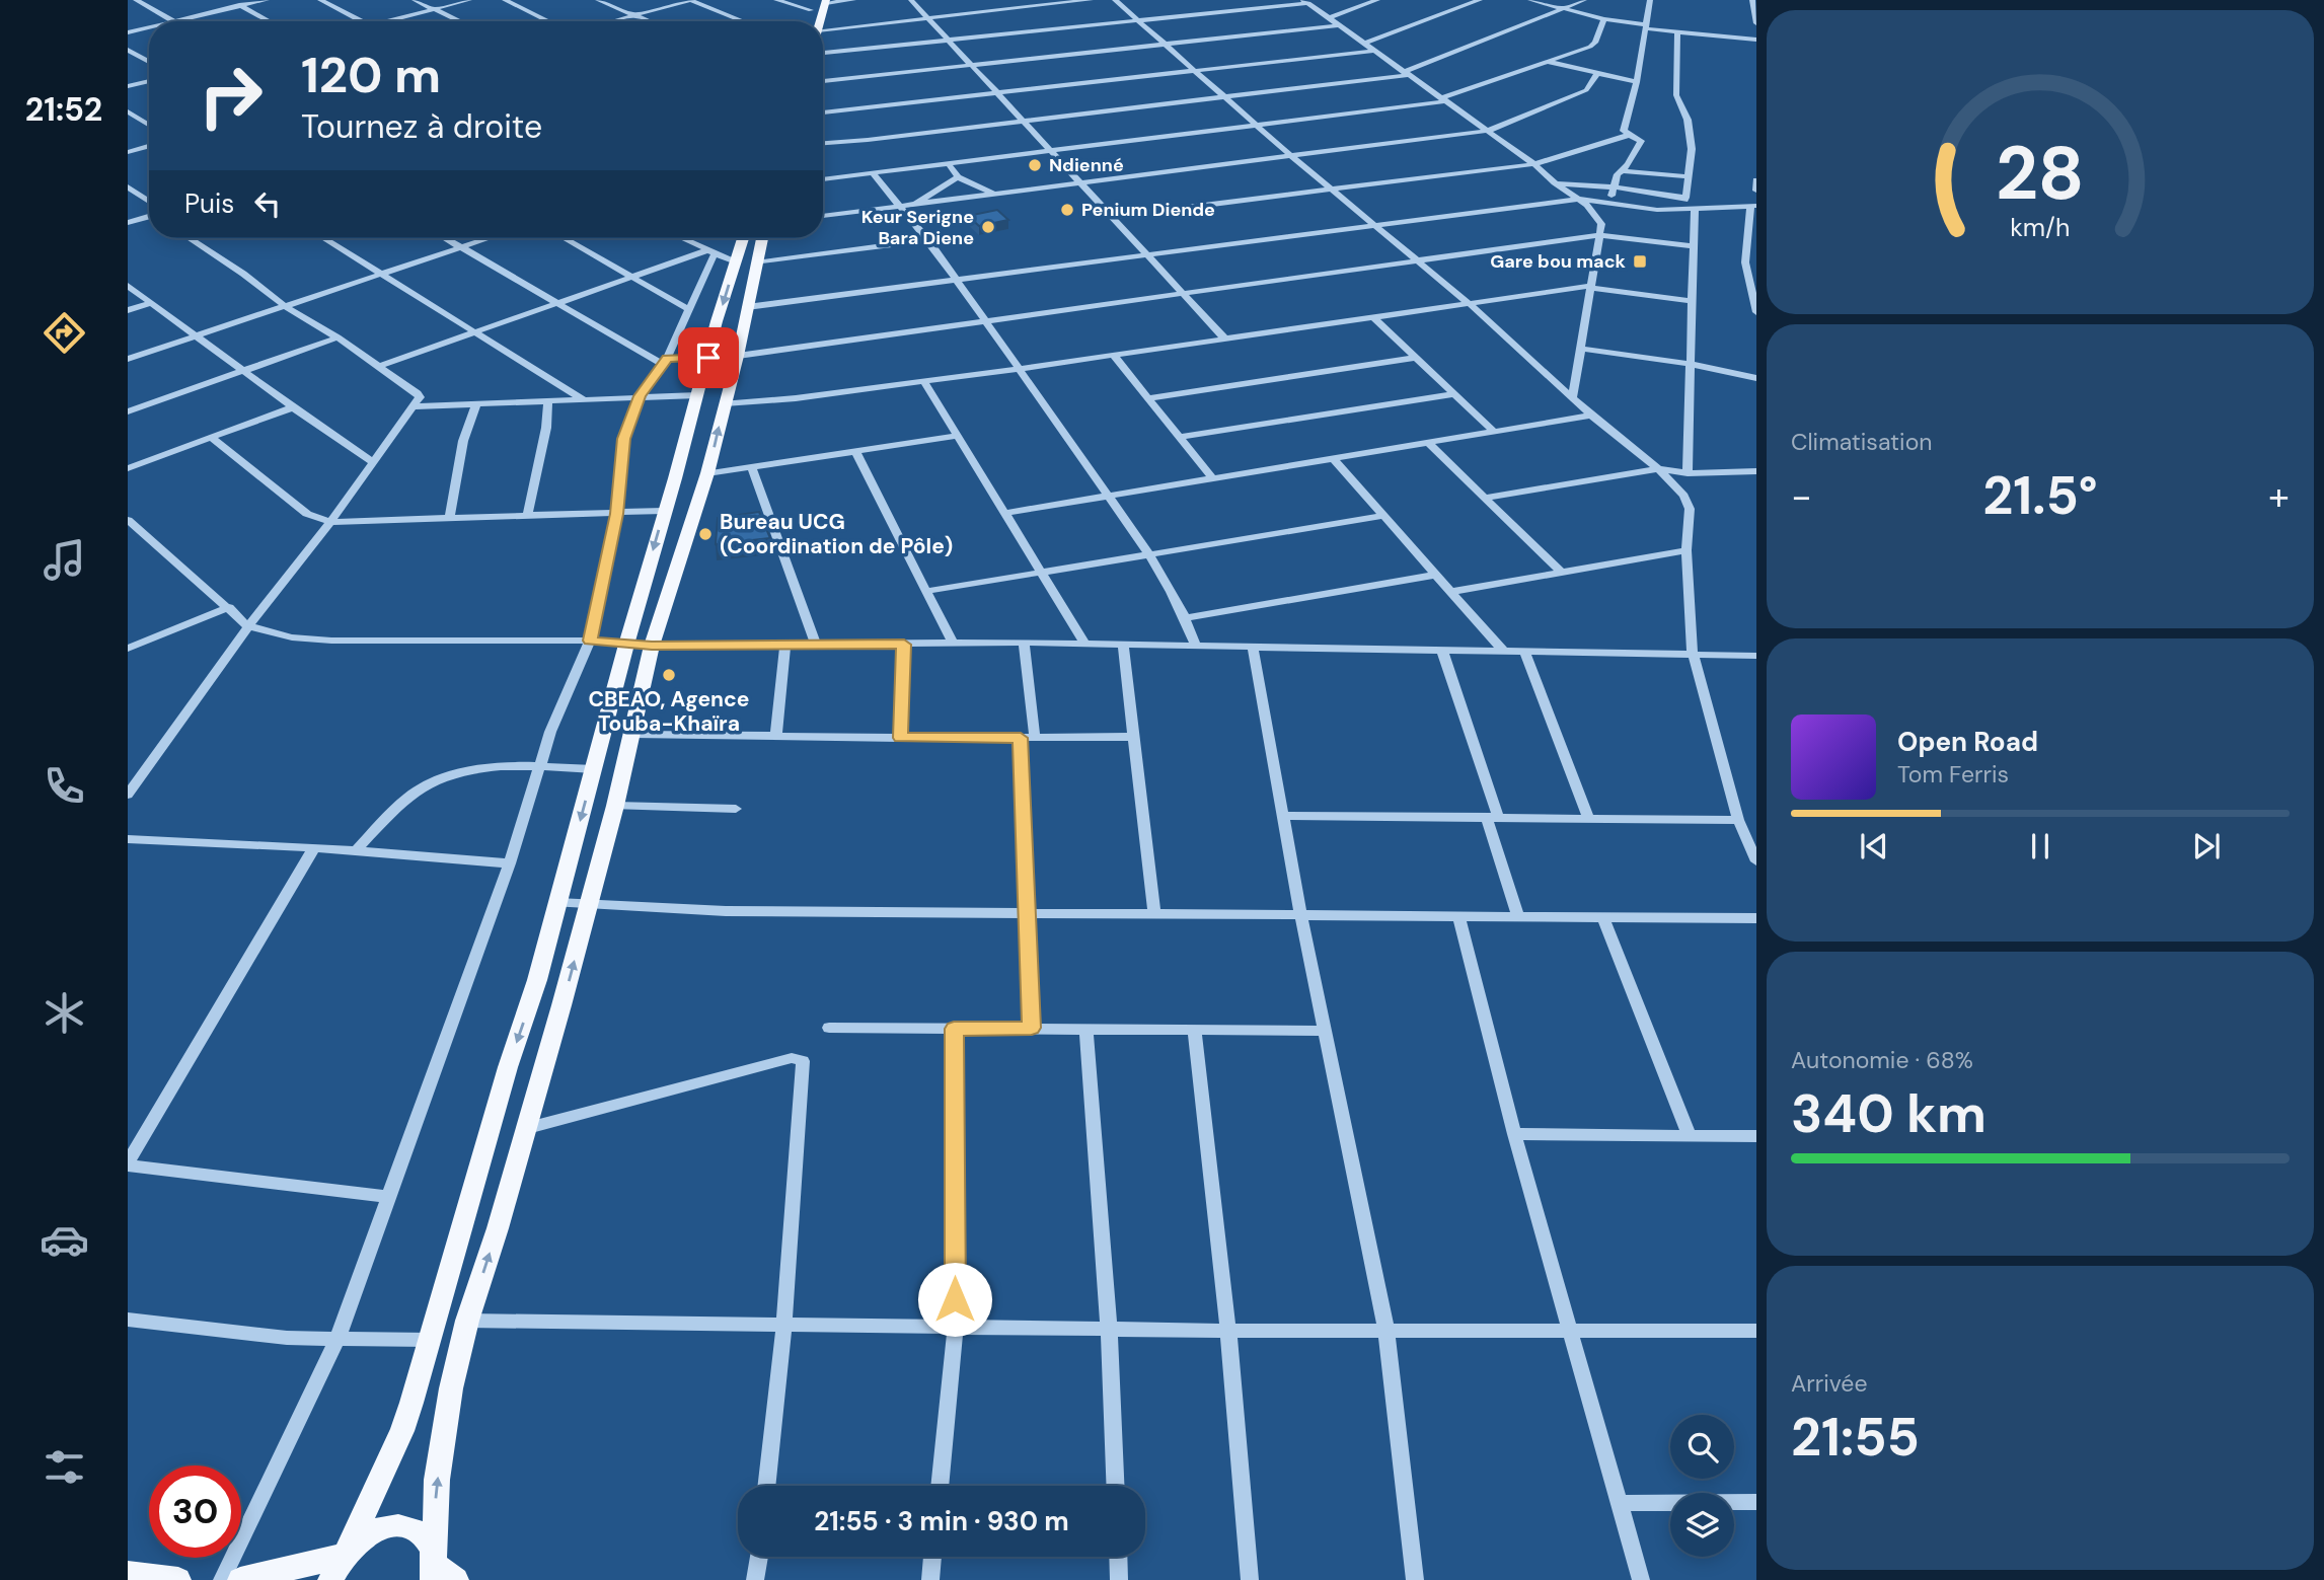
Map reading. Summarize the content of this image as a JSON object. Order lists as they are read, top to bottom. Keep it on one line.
{"places":{"other":["Ndienné","Penium Diende","Keur Serigne Bara Diene","Bureau UCG (Coordination de Pôle)","CBEAO, Agence Touba-Khaïra"],"transit":["Gare bou mack"]},"page":{"tabs":"21:52","turn":["120 m","Tournez à droite"],"then":"Puis","tile":["Climatisation",["Autonomie · 68%","340 km"],["Arrivée","21:55"]],"heat":["−","21.5°","+"],"song":["Open Road","Tom Ferris"],"limit":"30","trip":"21:55 · 3 min · 930 m","gauge":["28","km/h"]}}
